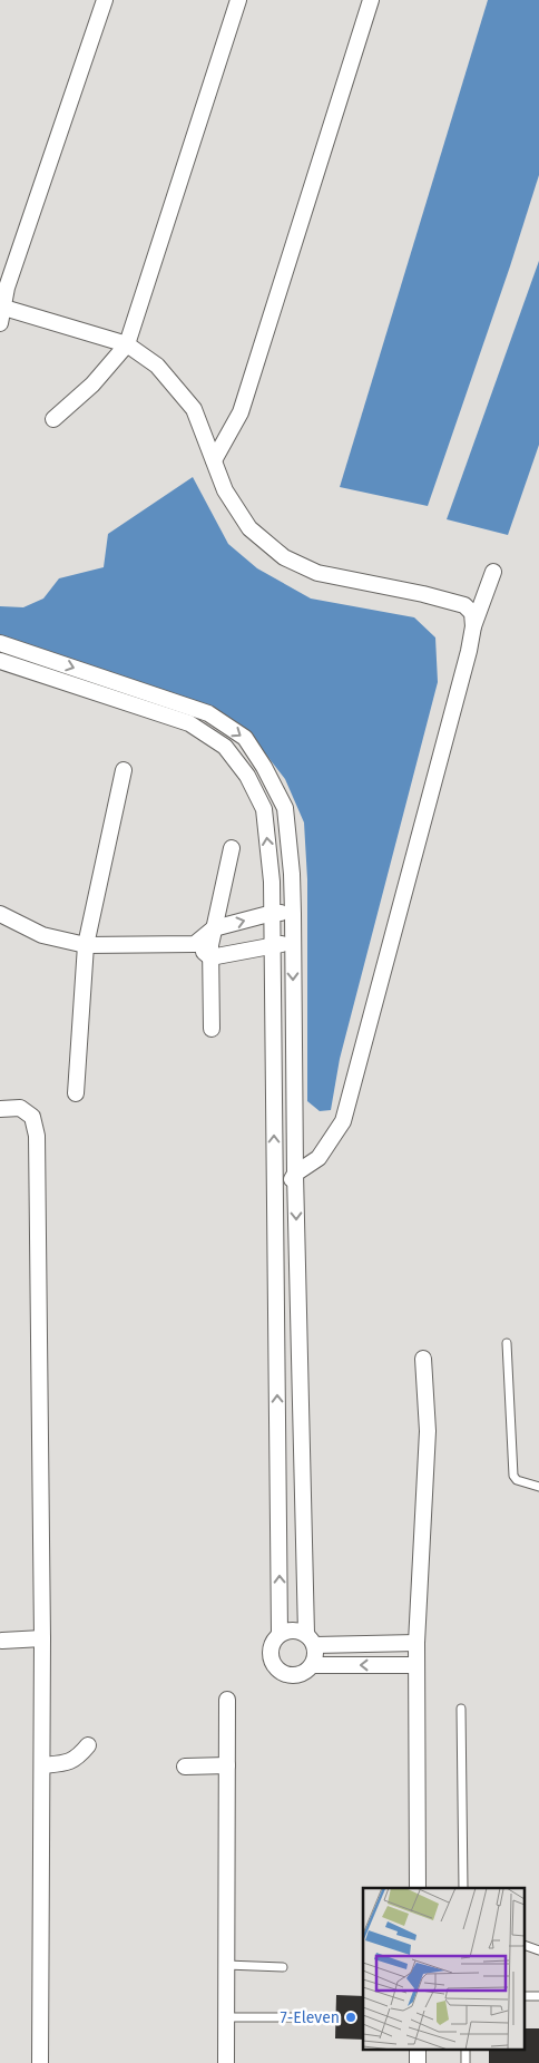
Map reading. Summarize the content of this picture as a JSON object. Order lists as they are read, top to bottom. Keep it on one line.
{"places":["7-Eleven"]}
